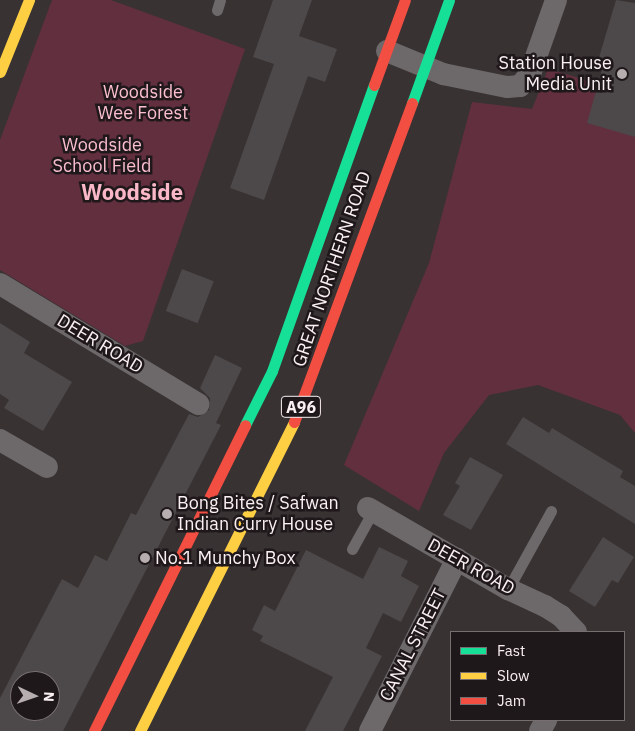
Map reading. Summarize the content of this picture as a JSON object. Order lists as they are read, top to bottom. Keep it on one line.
{"streets":{"main road":["GREAT NORTHERN ROAD","A96"],"street":["DEER ROAD","CANAL STREET"]},"crossings":[["DEER ROAD","CANAL STREET"]],"districts":["Woodside"],"parks":["Woodside Wee Forest","Woodside School Field"],"places":["Station House Media Unit","Bong Bites / Safwan Indian Curry House","No.1 Munchy Box"],"legend":["Fast","Slow","Jam"],"north":"right"}
